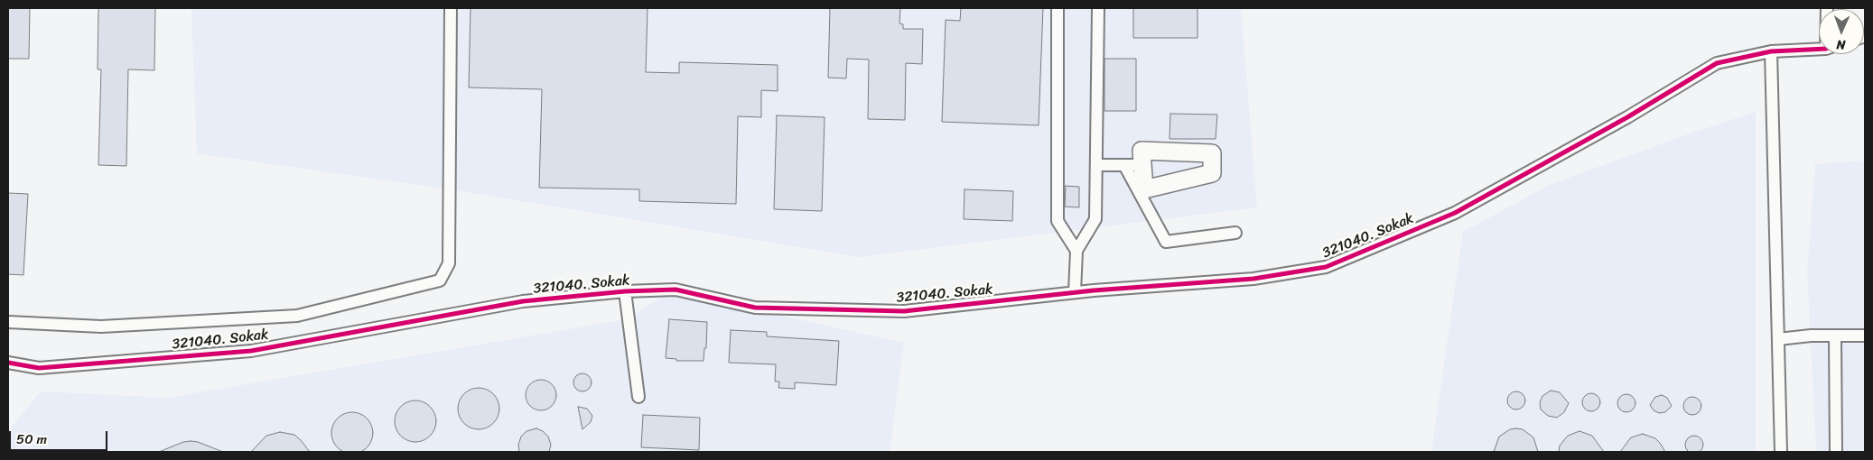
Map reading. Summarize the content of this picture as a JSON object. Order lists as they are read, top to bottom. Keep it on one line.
{"streets":{"street":["321040. Sokak"]},"scale_bar":"50 m","north":"bottom"}
